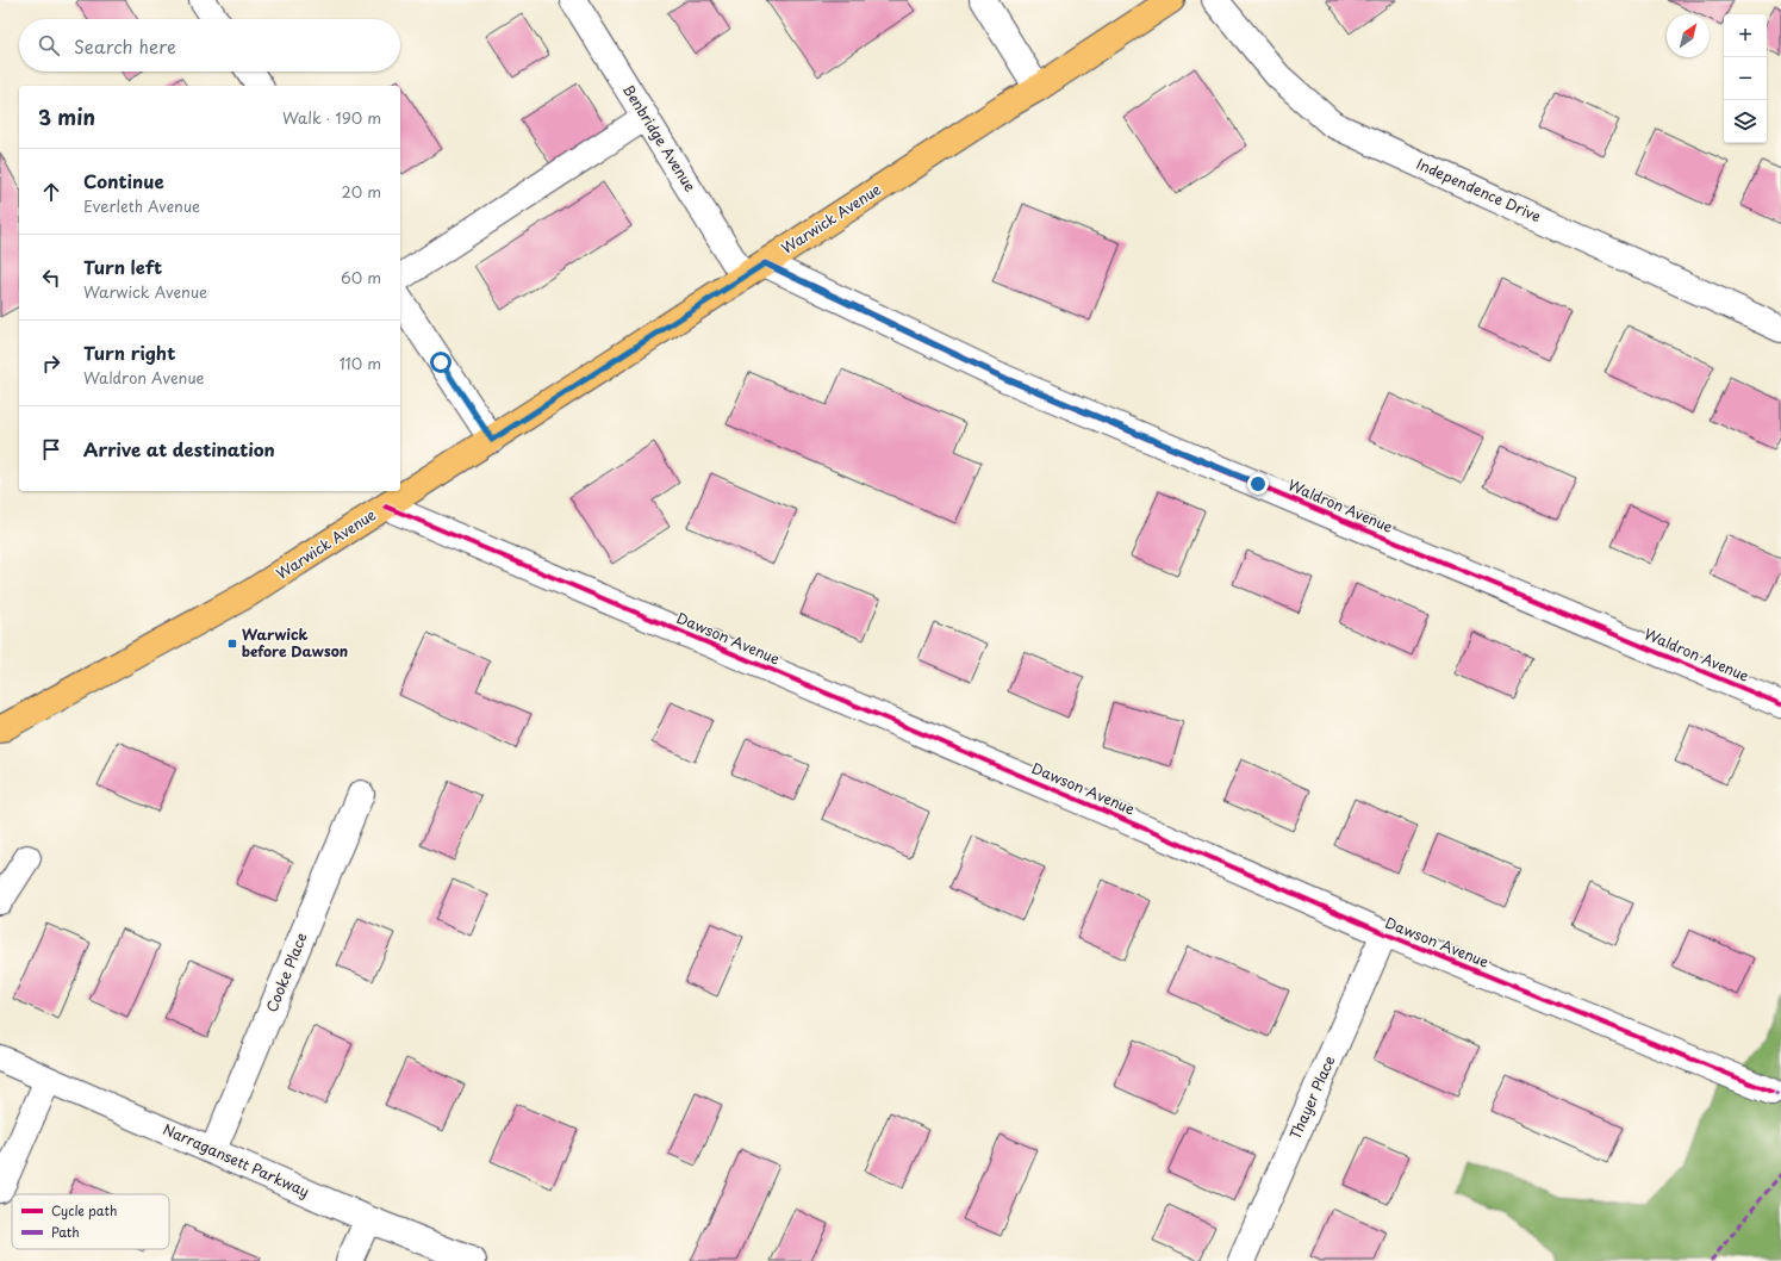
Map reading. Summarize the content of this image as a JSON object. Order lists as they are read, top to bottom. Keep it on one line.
{"streets":{"main road":["Warwick Avenue"],"street":["Benbridge Avenue","Independence Drive","Waldron Avenue","Dawson Avenue","Cooke Place","Thayer Place","Narragansett Parkway"]},"crossings":[["Benbridge Avenue","Warwick Avenue"],["Benbridge Avenue","Waldron Avenue"],["Warwick Avenue","Waldron Avenue"],["Warwick Avenue","Dawson Avenue"],["Dawson Avenue","Thayer Place"],["Cooke Place","Narragansett Parkway"]],"places":{"transit":["Warwick before Dawson"]},"legend":["Cycle path","Path"],"north":"top right","page":{"map_buttons":["+","−"],"search":"Search here","heading":["3 min","Walk · 190 m"],"list":[["Continue","Everleth Avenue","20 m"],["Turn left","Warwick Avenue","60 m"],["Turn right","Waldron Avenue","110 m"],"Arrive at destination"]}}
